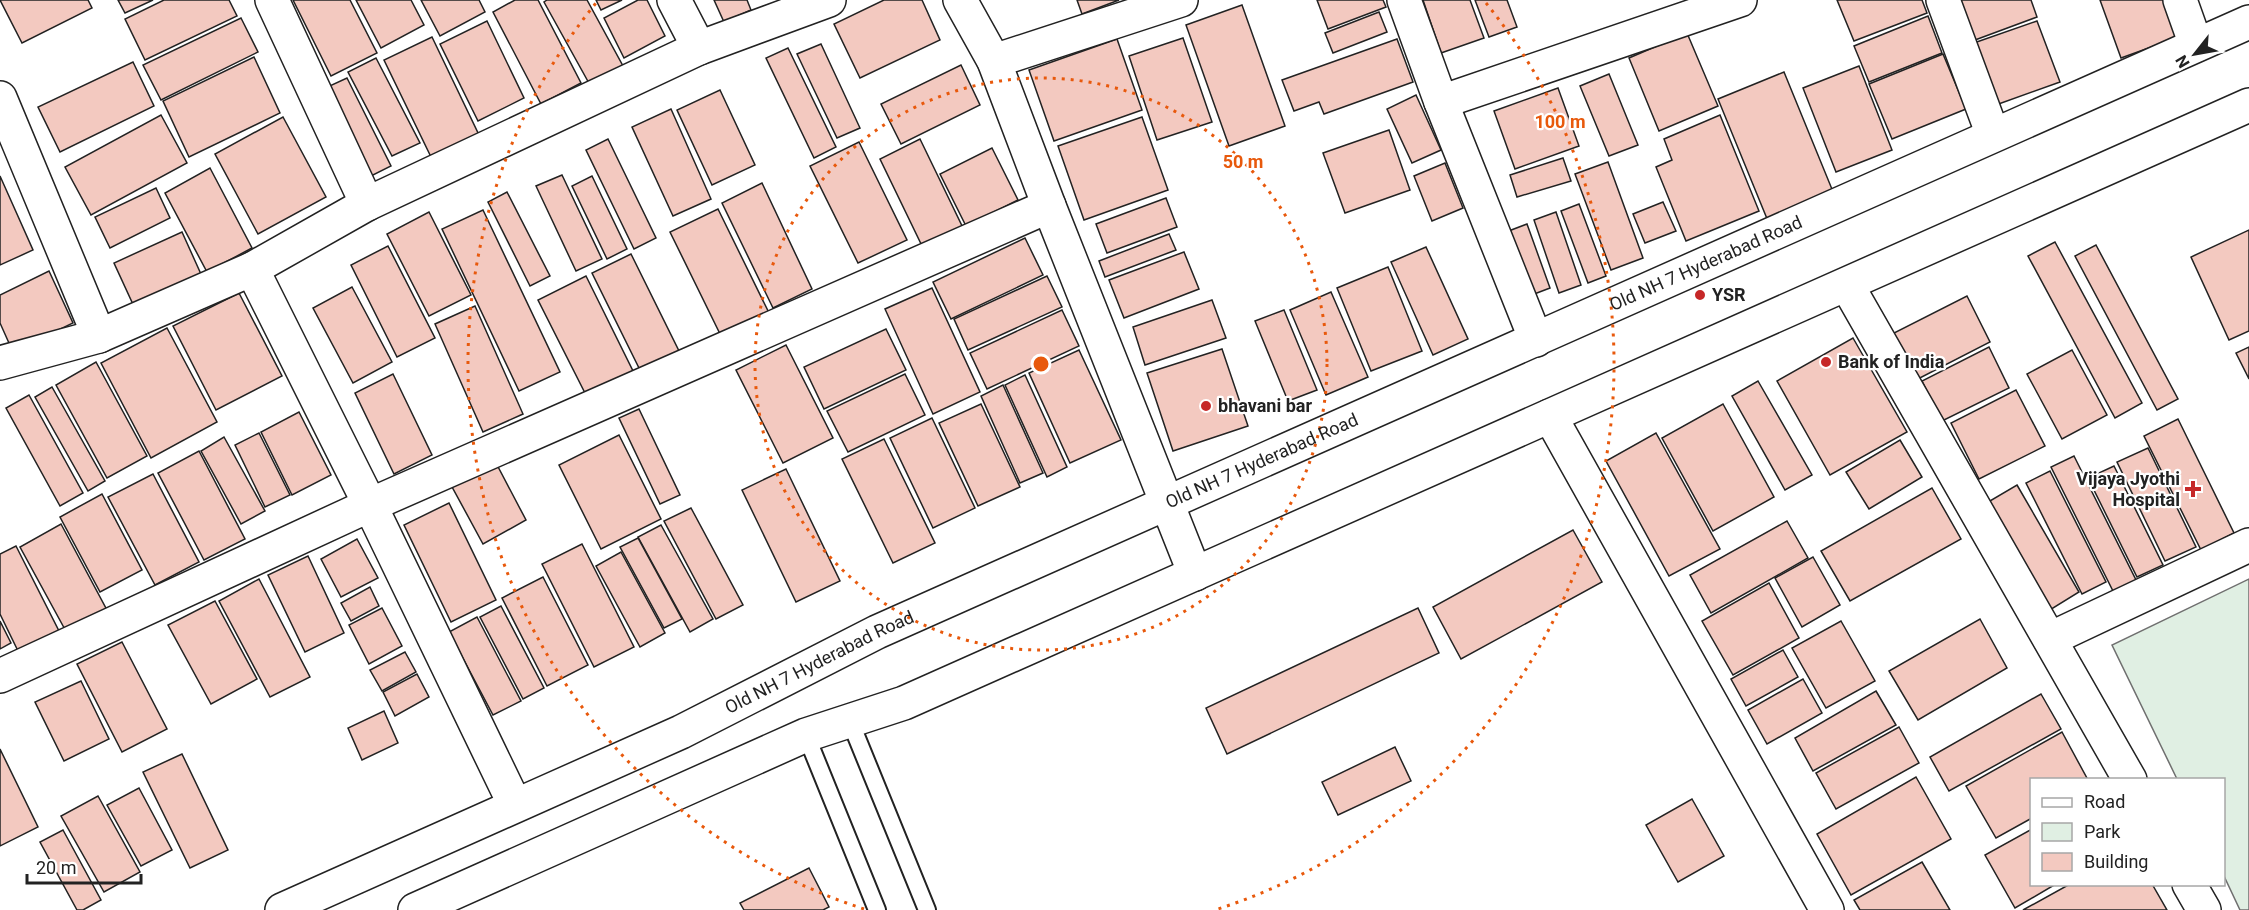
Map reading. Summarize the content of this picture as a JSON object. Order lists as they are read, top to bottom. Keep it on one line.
{"streets":{"street":["Old NH 7 Hyderabad Road"]},"places":{"other":["YSR","Bank of India","bhavani bar"],"health":["Vijaya Jyothi Hospital"]},"legend":["Road","Park","Building"],"scale_bar":"20 m","north":"bottom left","rings":["100 m","50 m"]}
